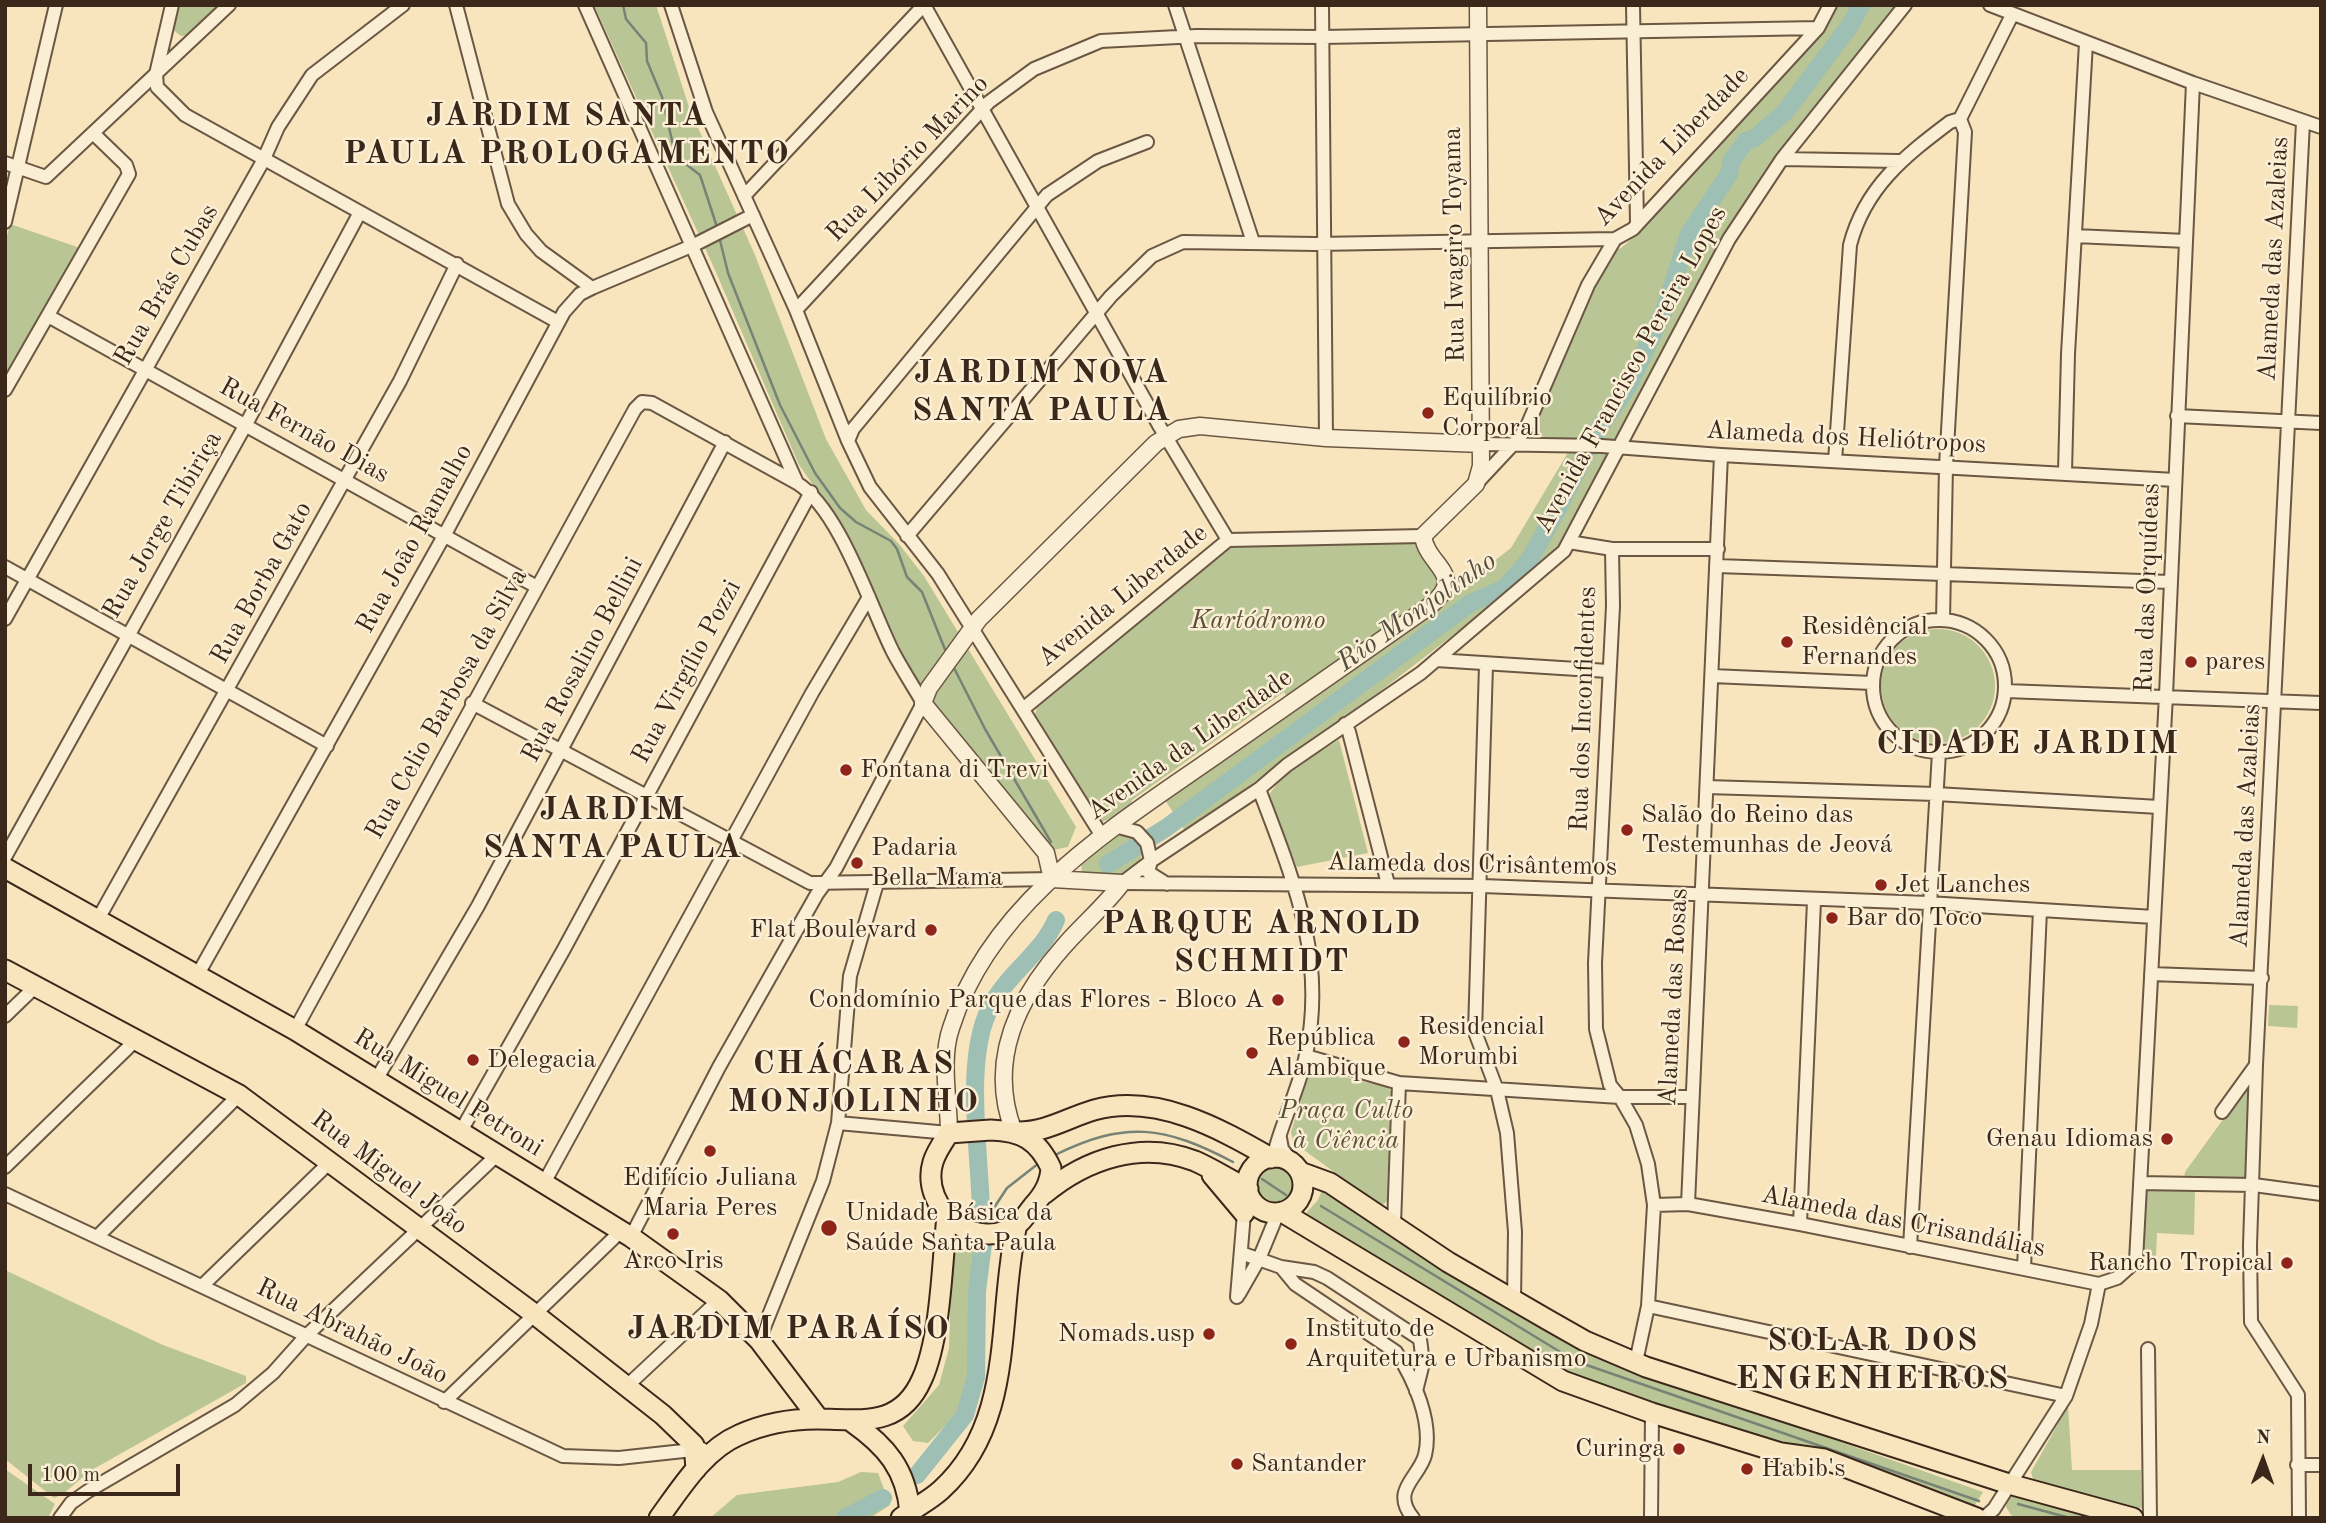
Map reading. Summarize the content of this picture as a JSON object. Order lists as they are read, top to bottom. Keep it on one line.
{"streets":{"main road":["Rua Miguel Petroni","Rua Miguel João"],"street":["Avenida Liberdade","Rua Libório Marino","Rua Iwagiro Toyama","Alameda das Azaleias","Rua Brás Cubas","Avenida Francisco Pereira Lopes","Rua Fernão Dias","Alameda dos Heliótropos","Rua Jorge Tibiriça","Rua João Ramalho","Rua Borba Gato","Rua das Orquídeas","Rua Rosalino Bellini","Rua Virgílio Pozzi","Rua Celio Barbosa da Silva","Rua dos Inconfidentes","Avenida da Liberdade","Alameda dos Crisântemos","Alameda das Rosas","Alameda das Crisandálias","Rua Abrahão João"]},"crossings":[["Avenida Liberdade","Rua Libório Marino"],["Avenida Liberdade","Rua Iwagiro Toyama"],["Avenida Liberdade","Alameda dos Heliótropos"],["Avenida Liberdade","Avenida da Liberdade"],["Rua Libório Marino","Rua Iwagiro Toyama"],["Rua Iwagiro Toyama","Alameda dos Heliótropos"],["Rua Brás Cubas","Rua Fernão Dias"],["Avenida Francisco Pereira Lopes","Alameda dos Heliótropos"],["Avenida Francisco Pereira Lopes","Rua dos Inconfidentes"],["Avenida Francisco Pereira Lopes","Alameda dos Crisântemos"],["Rua Fernão Dias","Rua Jorge Tibiriça"],["Rua Fernão Dias","Rua João Ramalho"],["Rua Fernão Dias","Rua Borba Gato"],["Rua Fernão Dias","Rua Celio Barbosa da Silva"],["Alameda dos Heliótropos","Rua das Orquídeas"],["Alameda dos Heliótropos","Alameda das Rosas"],["Rua João Ramalho","Rua Miguel Petroni"],["Rua Borba Gato","Rua Miguel Petroni"],["Rua das Orquídeas","Alameda dos Crisântemos"],["Rua das Orquídeas","Alameda das Crisandálias"],["Rua Rosalino Bellini","Rua Celio Barbosa da Silva"],["Rua Rosalino Bellini","Rua Miguel Petroni"],["Rua Virgílio Pozzi","Rua Miguel Petroni"],["Rua Celio Barbosa da Silva","Rua Miguel Petroni"],["Rua dos Inconfidentes","Alameda dos Crisântemos"],["Rua dos Inconfidentes","Alameda das Crisandálias"],["Alameda dos Crisântemos","Alameda das Rosas"],["Alameda das Rosas","Alameda das Crisandálias"],["Rua Miguel João","Rua Abrahão João"]],"districts":["JARDIM SANTA PAULA PROLOGAMENTO","JARDIM NOVA SANTA PAULA","CIDADE JARDIM","JARDIM SANTA PAULA","PARQUE ARNOLD SCHMIDT","CHÁCARAS MONJOLINHO","JARDIM PARAÍSO","SOLAR DOS ENGENHEIROS"],"water":["Rio Monjolinho"],"parks":["Kartódromo","Praça Culto à Ciência"],"places":["Equilíbrio Corporal","Residêncial Fernandes","pares","Fontana di Trevi","Salão do Reino das Testemunhas de Jeová","Padaria Bella Mama","Jet Lanches","Bar do Toco","Flat Boulevard","Condomínio Parque das Flores - Bloco A","Residencial Morumbi","República Alambique","Delegacia","Genau Idiomas","Edifício Juliana Maria Peres","Unidade Básica da Saúde Santa Paula","Arco Iris","Rancho Tropical","Nomads.usp","Instituto de Arquitetura e Urbanismo","Curinga","Santander","Habib's"],"scale_bar":"100 m","north":"top"}
